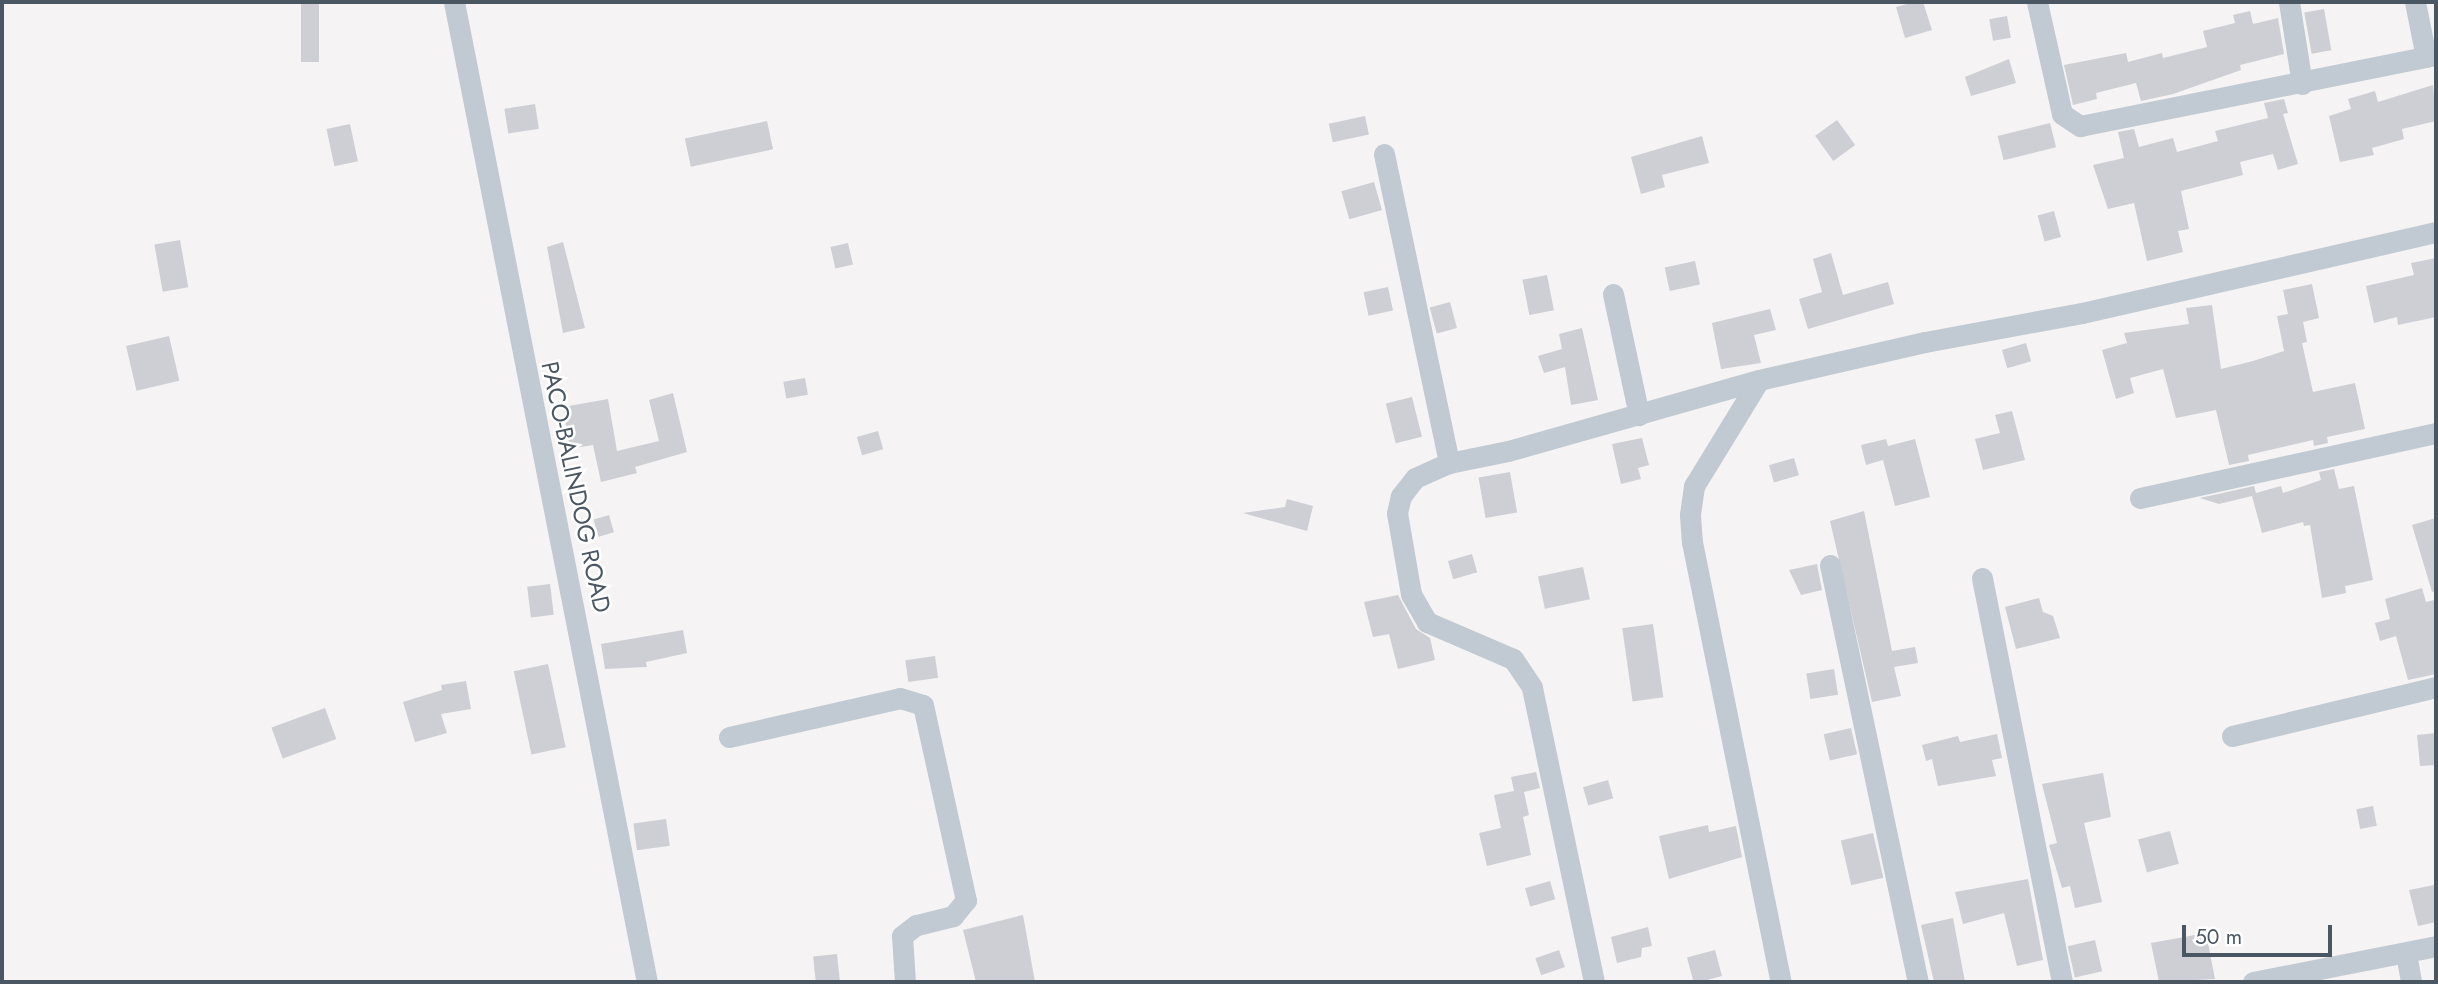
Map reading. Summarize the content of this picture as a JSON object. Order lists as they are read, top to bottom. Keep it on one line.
{"streets":{"street":["PACO-BALINDOG ROAD"]},"scale_bar":"50 m"}
